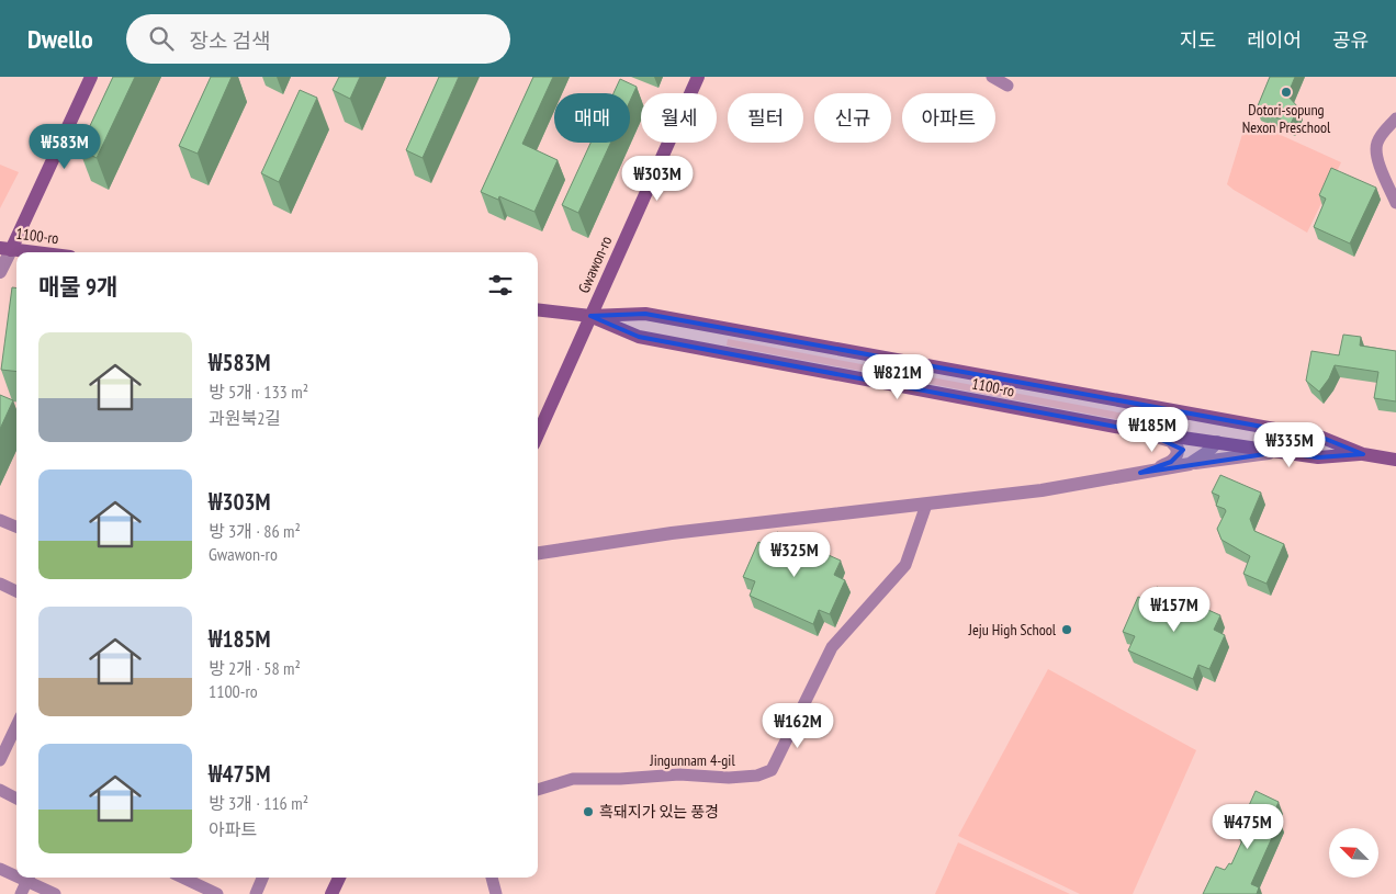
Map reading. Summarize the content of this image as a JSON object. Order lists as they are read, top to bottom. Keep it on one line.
{"streets":{"main road":["1100-ro","Gwawon-ro"],"street":["Jingunnam 4-gil"]},"crossings":[["1100-ro","Gwawon-ro"]],"places":["Dotori-sopung Nexon Preschool","Jeju High School","흑돼지가 있는 풍경"],"north":"top left","page":{"header":"Dwello","search":"장소 검색","nav":["지도","레이어","공유"],"chip":["매매","월세","필터","신규","아파트"],"price":["₩583M","₩303M","₩821M","₩185M","₩335M","₩325M","₩157M","₩162M","₩475M"],"heading":"매물 9개","list":[{"name":"₩583M","note":"방 5개 · 133 m² · 과원북2길"},{"name":"₩303M","note":"방 3개 · 86 m² · Gwawon-ro"},{"name":"₩185M","note":"방 2개 · 58 m² · 1100-ro"},{"name":"₩475M","note":"방 3개 · 116 m² · 아파트"}]}}
